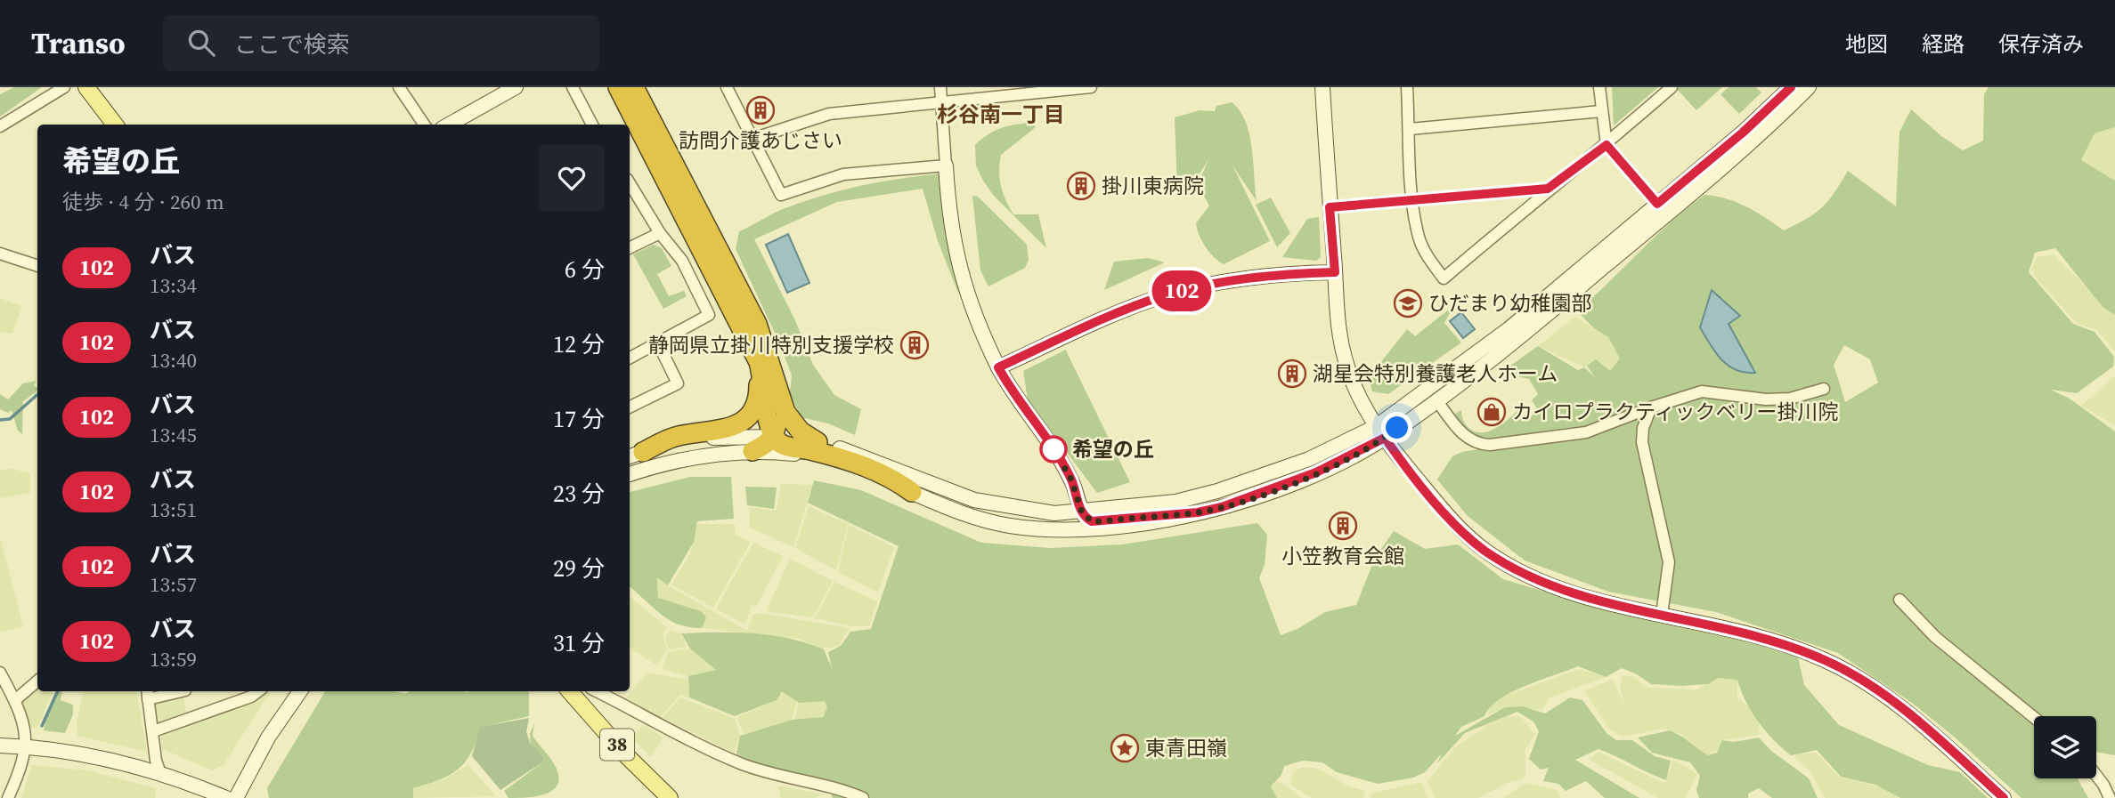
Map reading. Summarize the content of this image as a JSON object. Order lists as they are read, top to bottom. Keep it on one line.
{"streets":{"main road":["38"]},"districts":["杉谷南一丁目"],"places":{"building":["訪問介護あじさい","掛川東病院","静岡県立掛川特別支援学校","湖星会特別養護老人ホーム","小笠教育会館"],"school or university":["ひだまり幼稚園部"],"shop":["カイロプラクティックベリー掛川院"],"other":["希望の丘"],"place":["東青田嶺"]},"lines":["bus line 102"],"page":{"header":"Transo","search":"ここで検索","nav":["地図","経路","保存済み"],"on_map":"102","heading":["希望の丘","徒歩 · 4 分 · 260 m"],"list":[{"mark":"102","name":"バス","note":"13:34","value":"6 分"},{"mark":"102","name":"バス","note":"13:40","value":"12 分"},{"mark":"102","name":"バス","note":"13:45","value":"17 分"},{"mark":"102","name":"バス","note":"13:51","value":"23 分"},{"mark":"102","name":"バス","note":"13:57","value":"29 分"},{"mark":"102","name":"バス","note":"13:59","value":"31 分"}]}}
